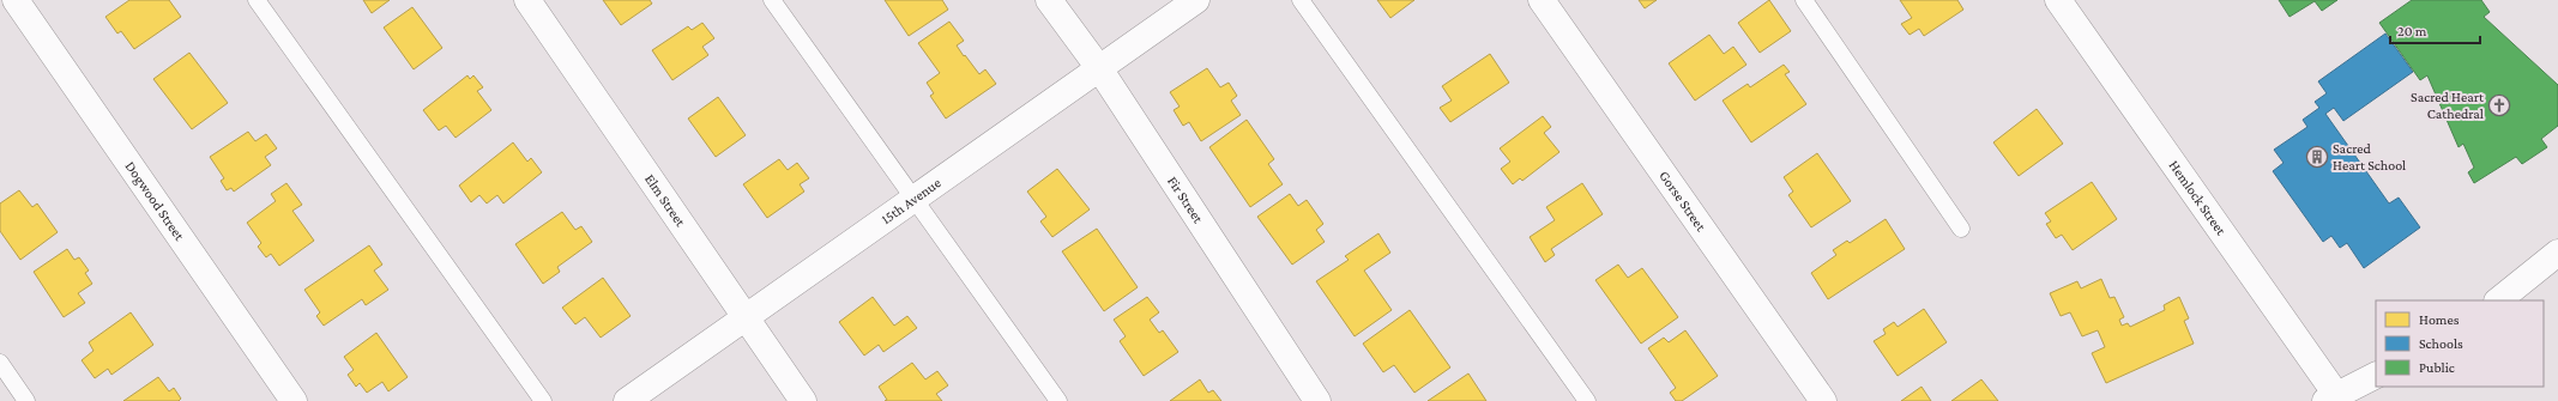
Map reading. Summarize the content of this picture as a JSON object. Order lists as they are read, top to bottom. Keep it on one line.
{"streets":{"street":["Hemlock Street","Fir Street","Elm Street","15th Avenue","Dogwood Street","Gorse Street"]},"crossings":[["Fir Street","15th Avenue"],["Elm Street","15th Avenue"]],"places":{"church":["Sacred Heart Cathedral"],"building":["Sacred Heart School"]},"legend":["Homes","Schools","Public"],"scale_bar":"20 m"}
